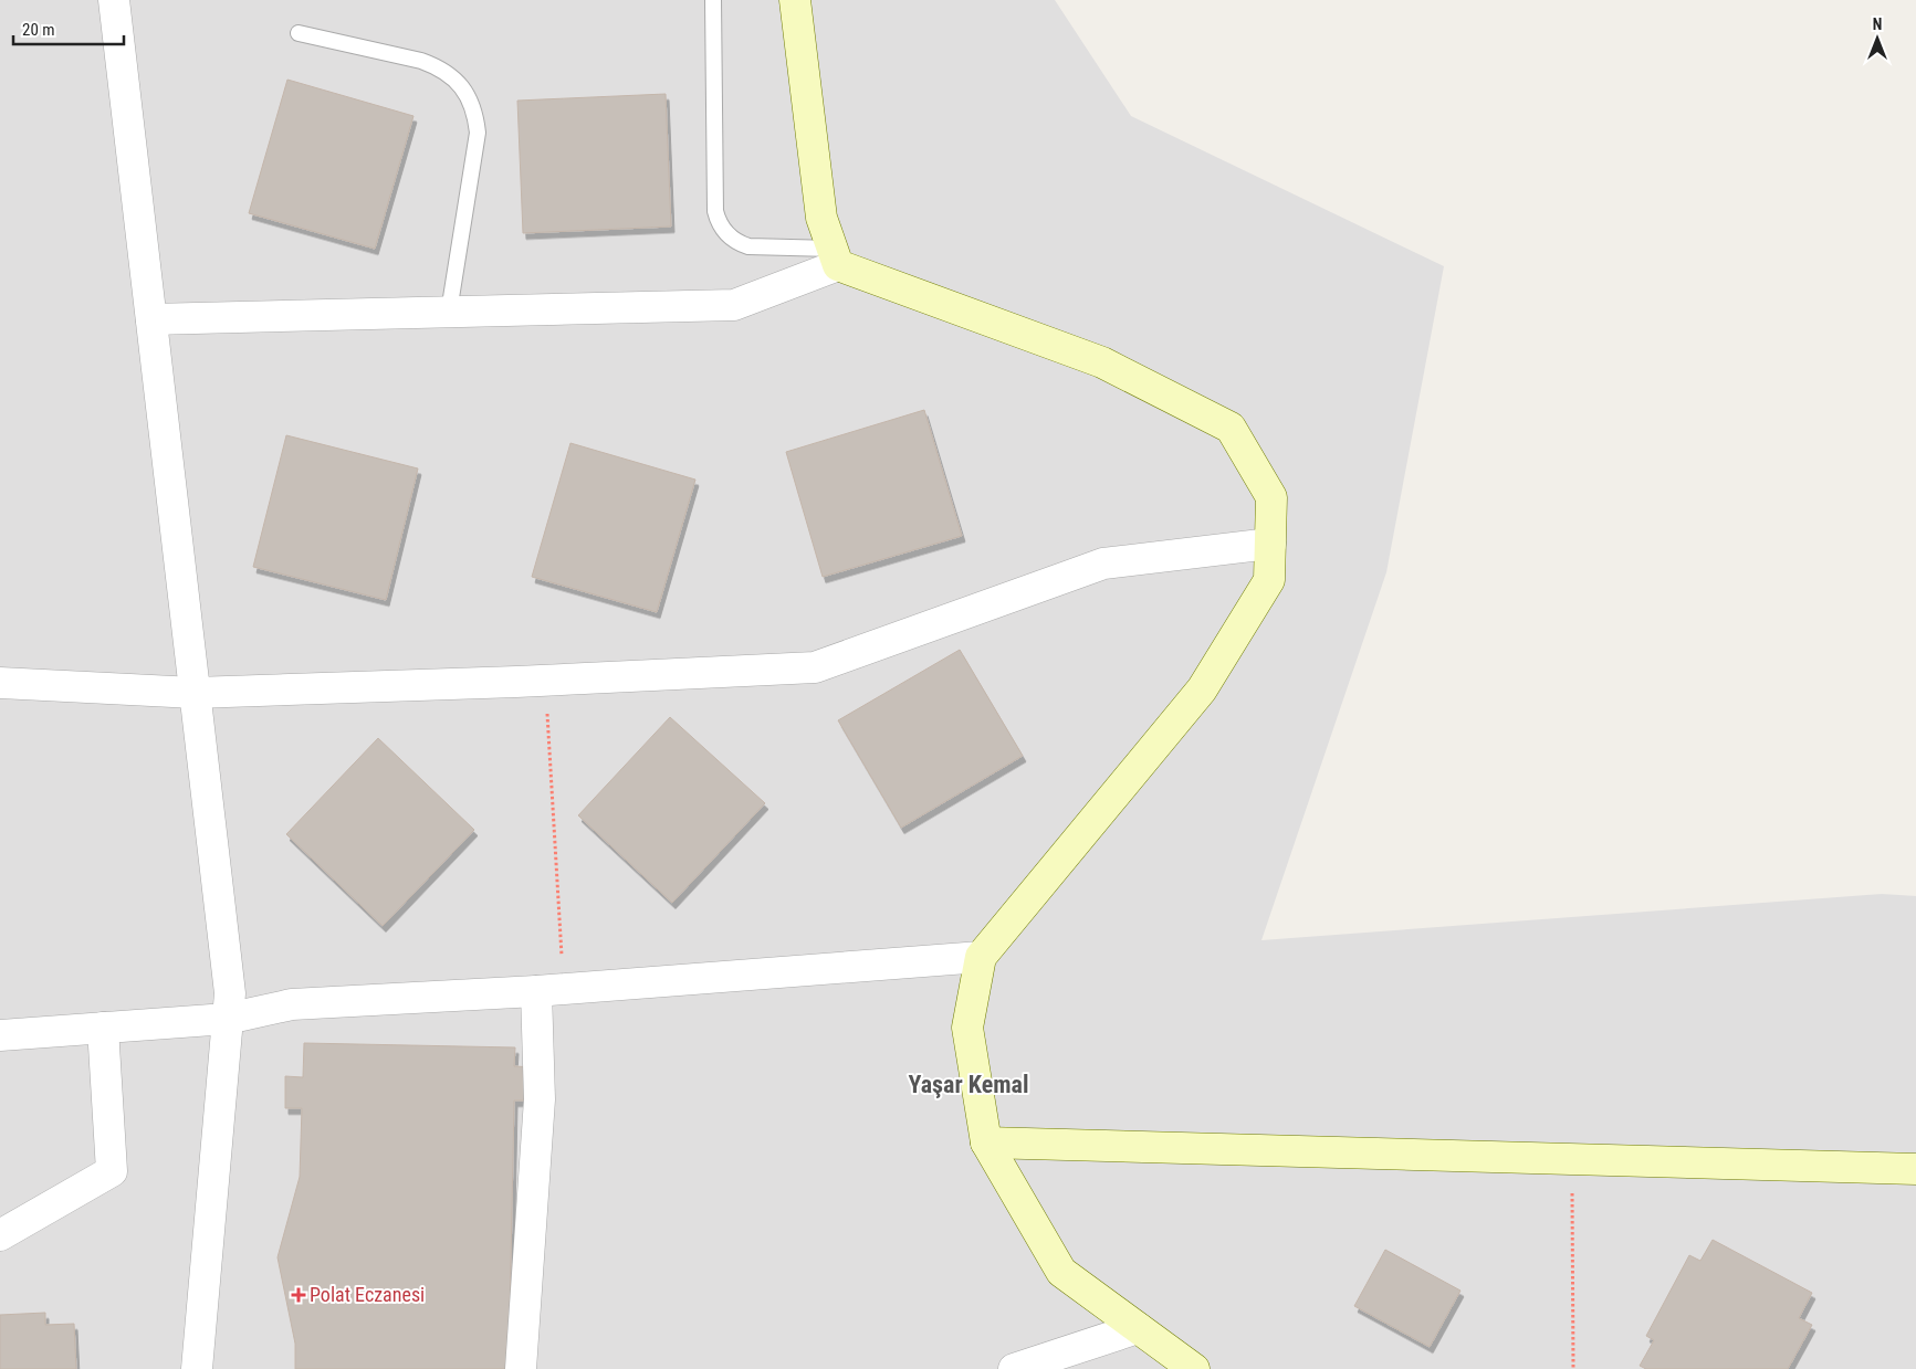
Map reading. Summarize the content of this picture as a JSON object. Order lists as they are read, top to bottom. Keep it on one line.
{"districts":["Yaşar Kemal"],"places":{"health":["Polat Eczanesi"]},"scale_bar":"20 m","north":"top"}
